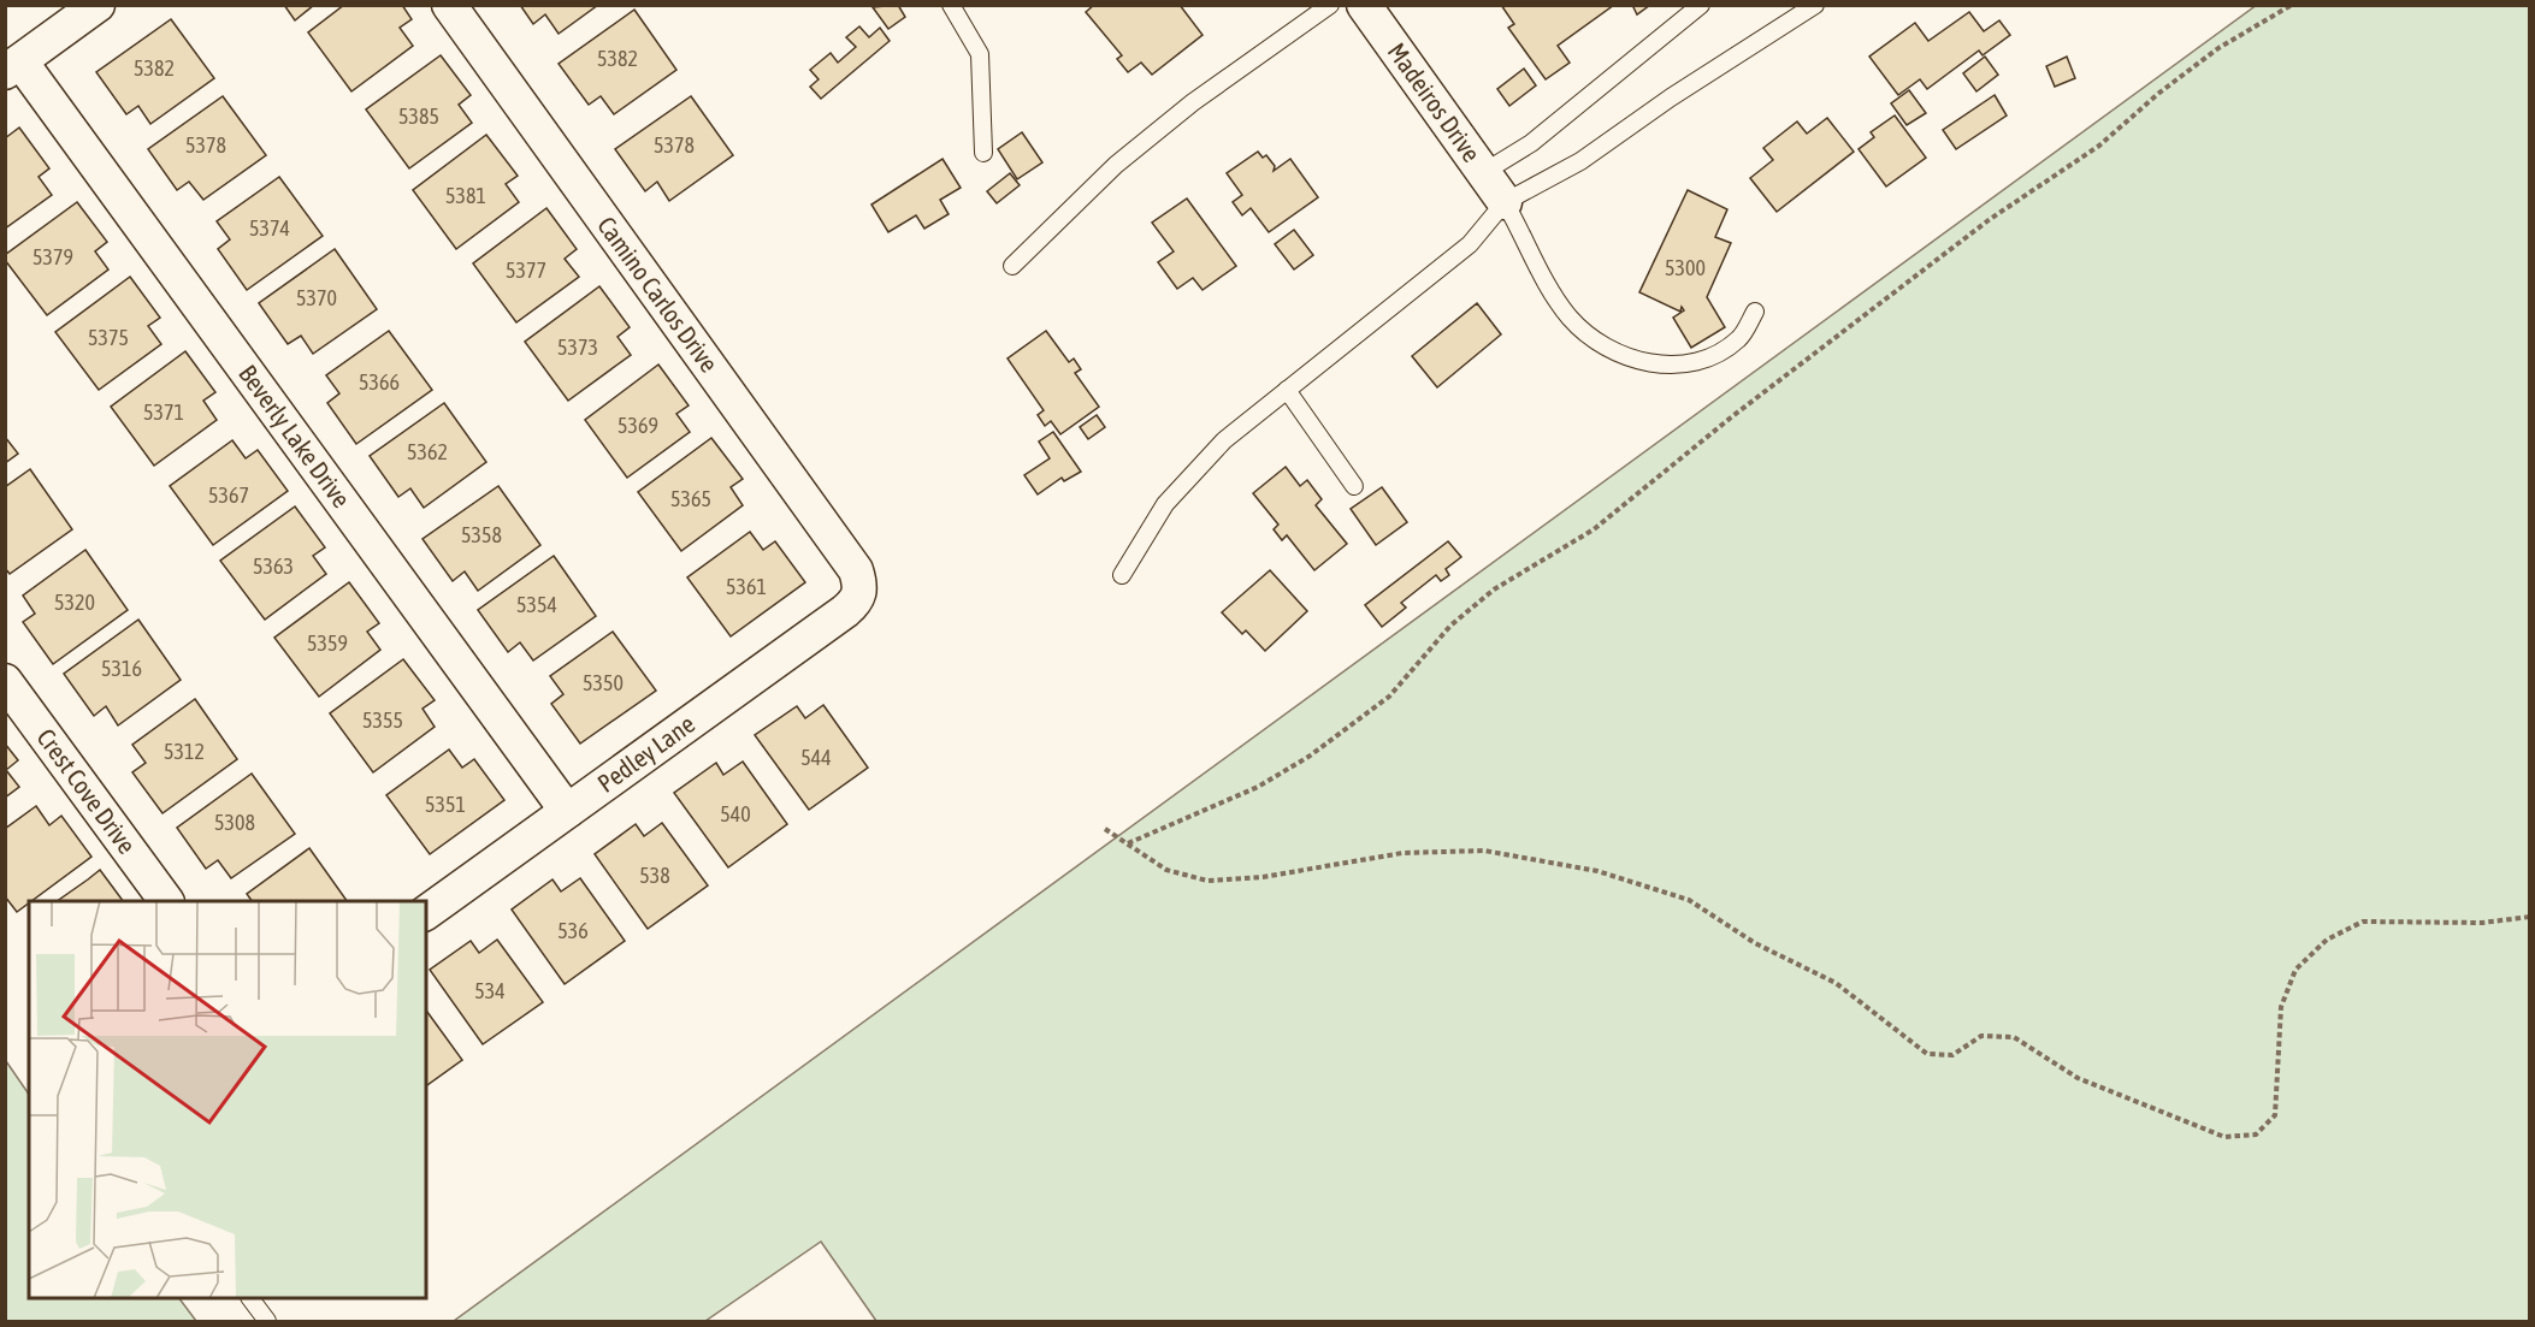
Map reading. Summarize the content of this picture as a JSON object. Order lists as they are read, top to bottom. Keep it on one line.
{"streets":{"street":["Madeiros Drive","Camino Carlos Drive","Beverly Lake Drive","Pedley Lane","Crest Cove Drive"]},"crossings":[["Camino Carlos Drive","Pedley Lane"],["Beverly Lake Drive","Pedley Lane"]],"house_numbers":["5382","5382","5385","5378","5378","5381","5374","5379","5300","5377","5370","5375","5373","5366","5371","5369","5362","5367","5365","5358","5363","5361","5320","5354","5359","5316","5350","5355","5312","544","5351","540","5308","538","536","534"]}
